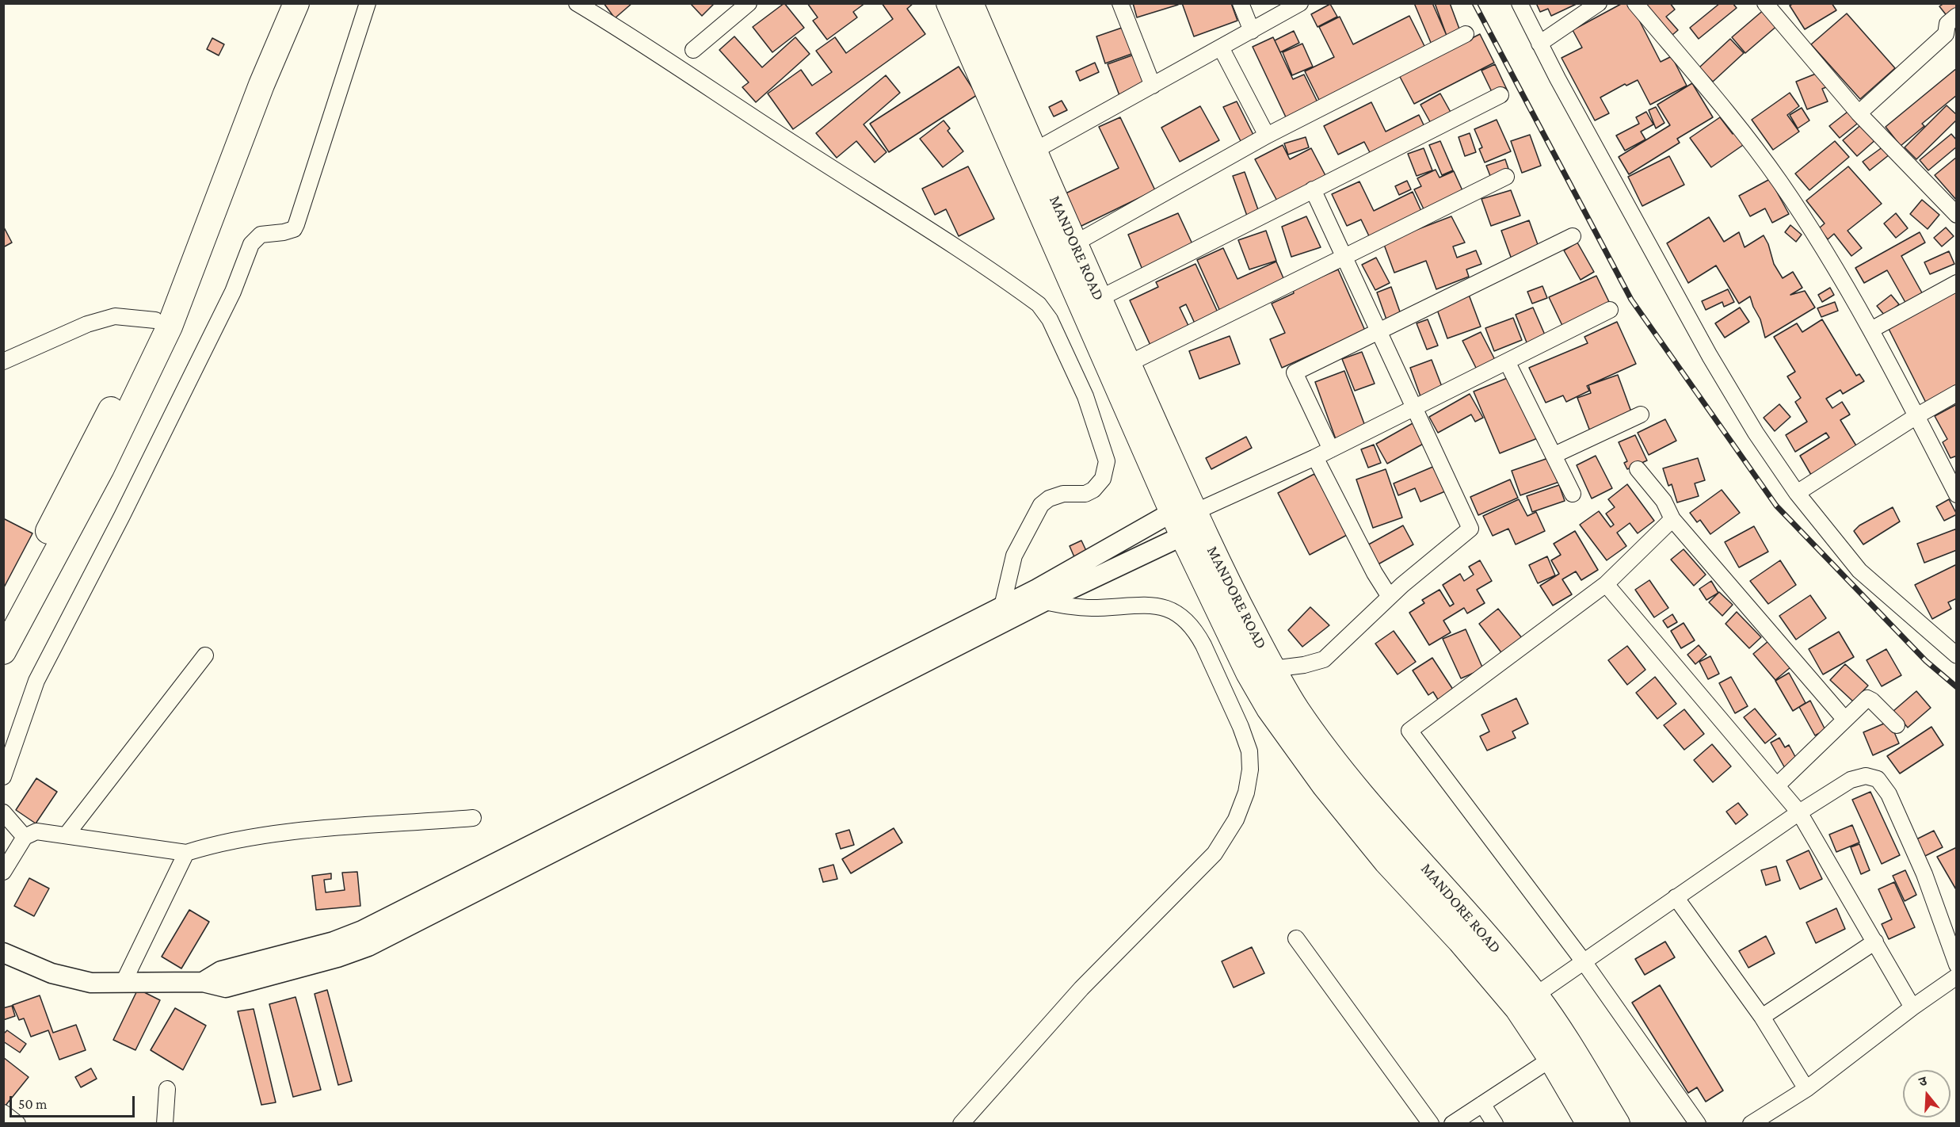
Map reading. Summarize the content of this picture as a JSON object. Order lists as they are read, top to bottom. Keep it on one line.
{"streets":{"highway":["MANDORE ROAD"]},"scale_bar":"50 m","north":"top"}
